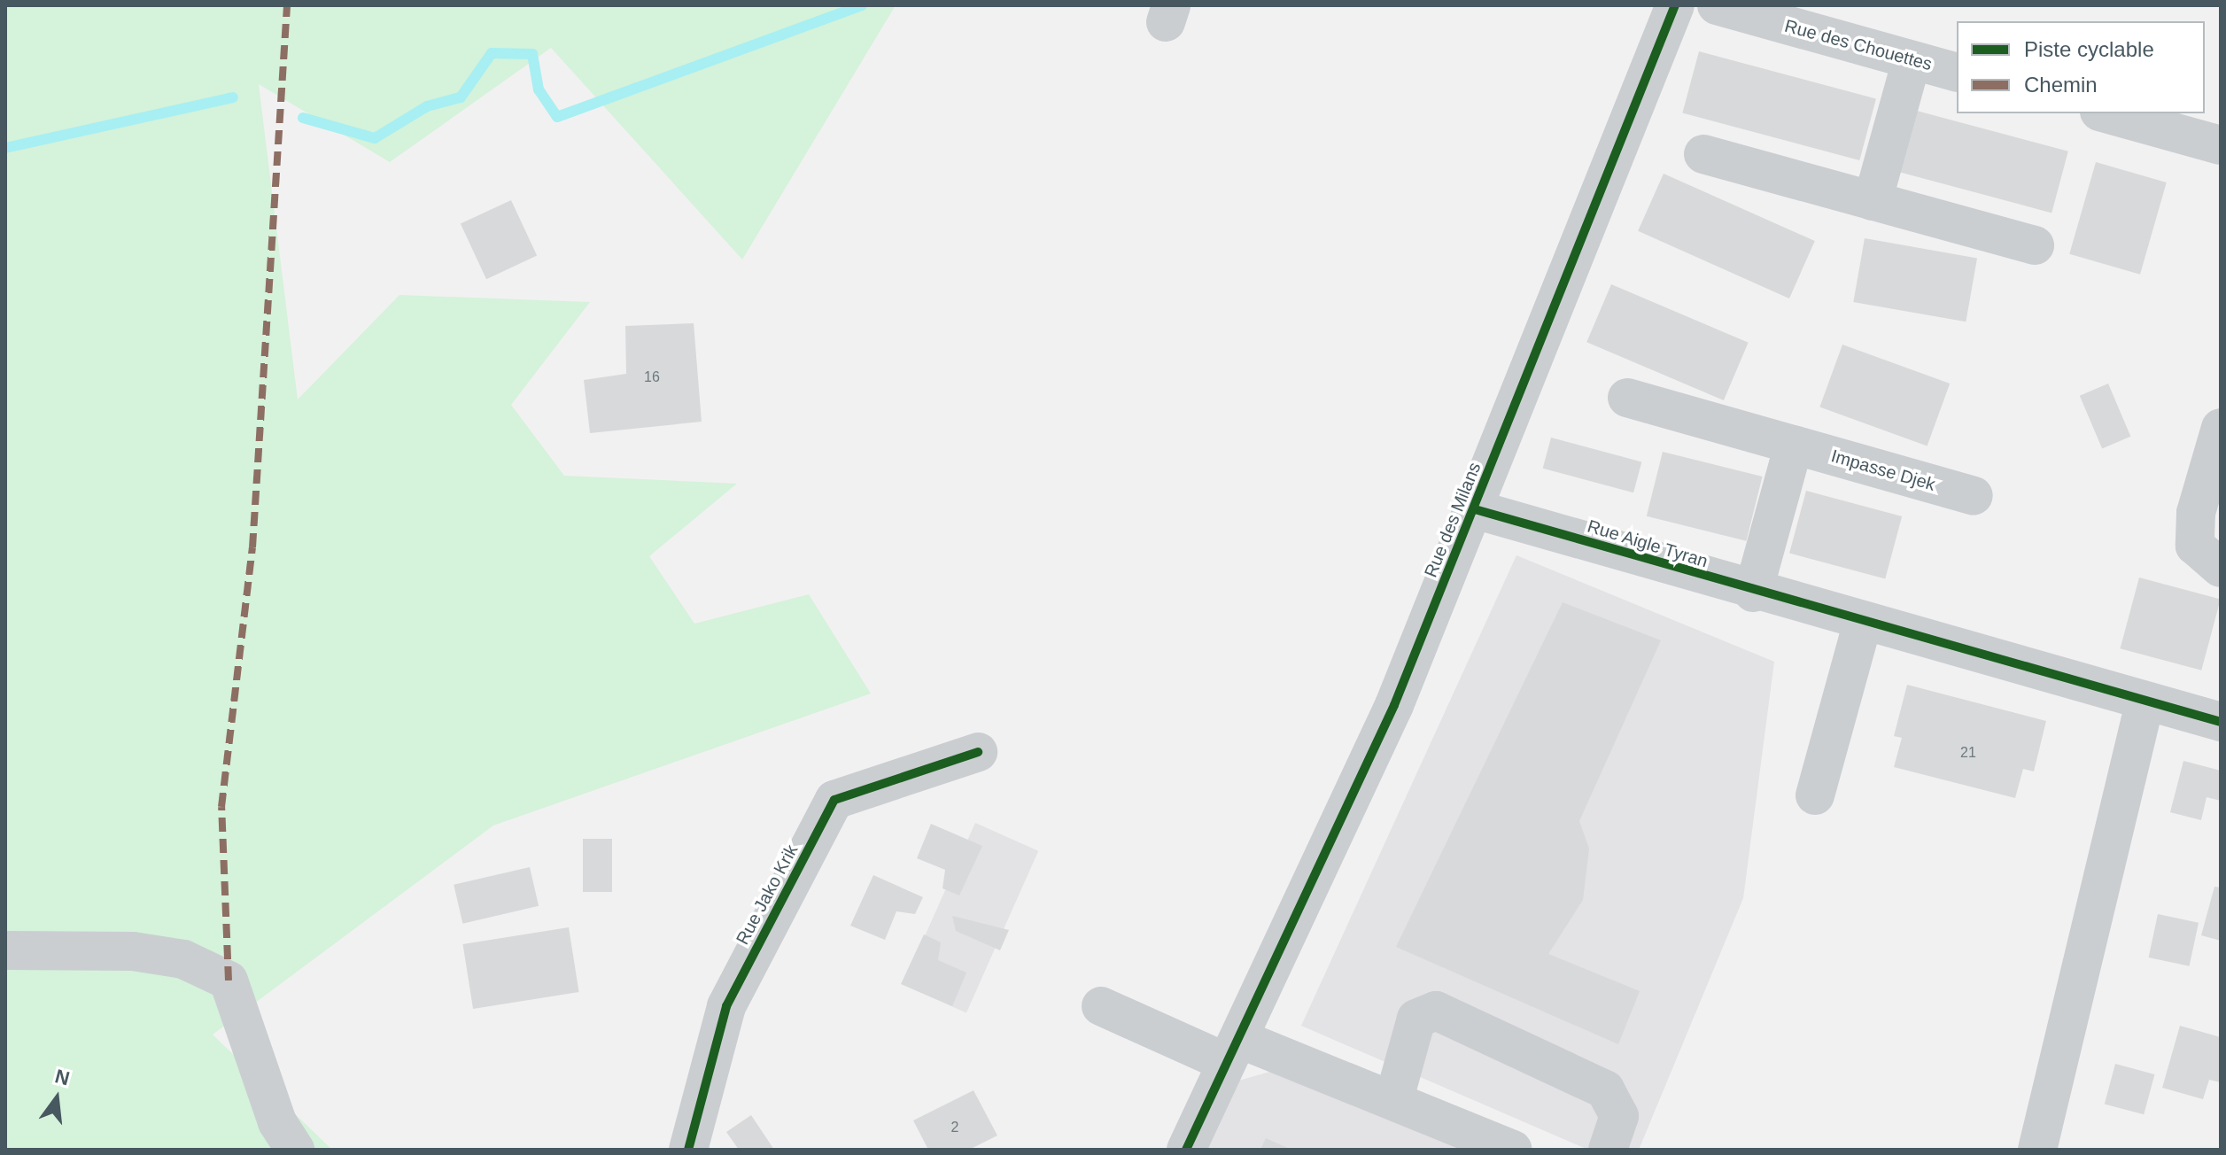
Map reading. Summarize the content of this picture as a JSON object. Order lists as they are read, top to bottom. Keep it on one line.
{"streets":{"street":["Rue des Chouettes","Impasse Djek","Rue des Milans","Rue Aigle Tyran","Rue Jako Krik"]},"crossings":[["Rue des Milans","Rue Aigle Tyran"]],"house_numbers":["16","21","2"],"legend":["Piste cyclable","Chemin"],"north":"top"}
